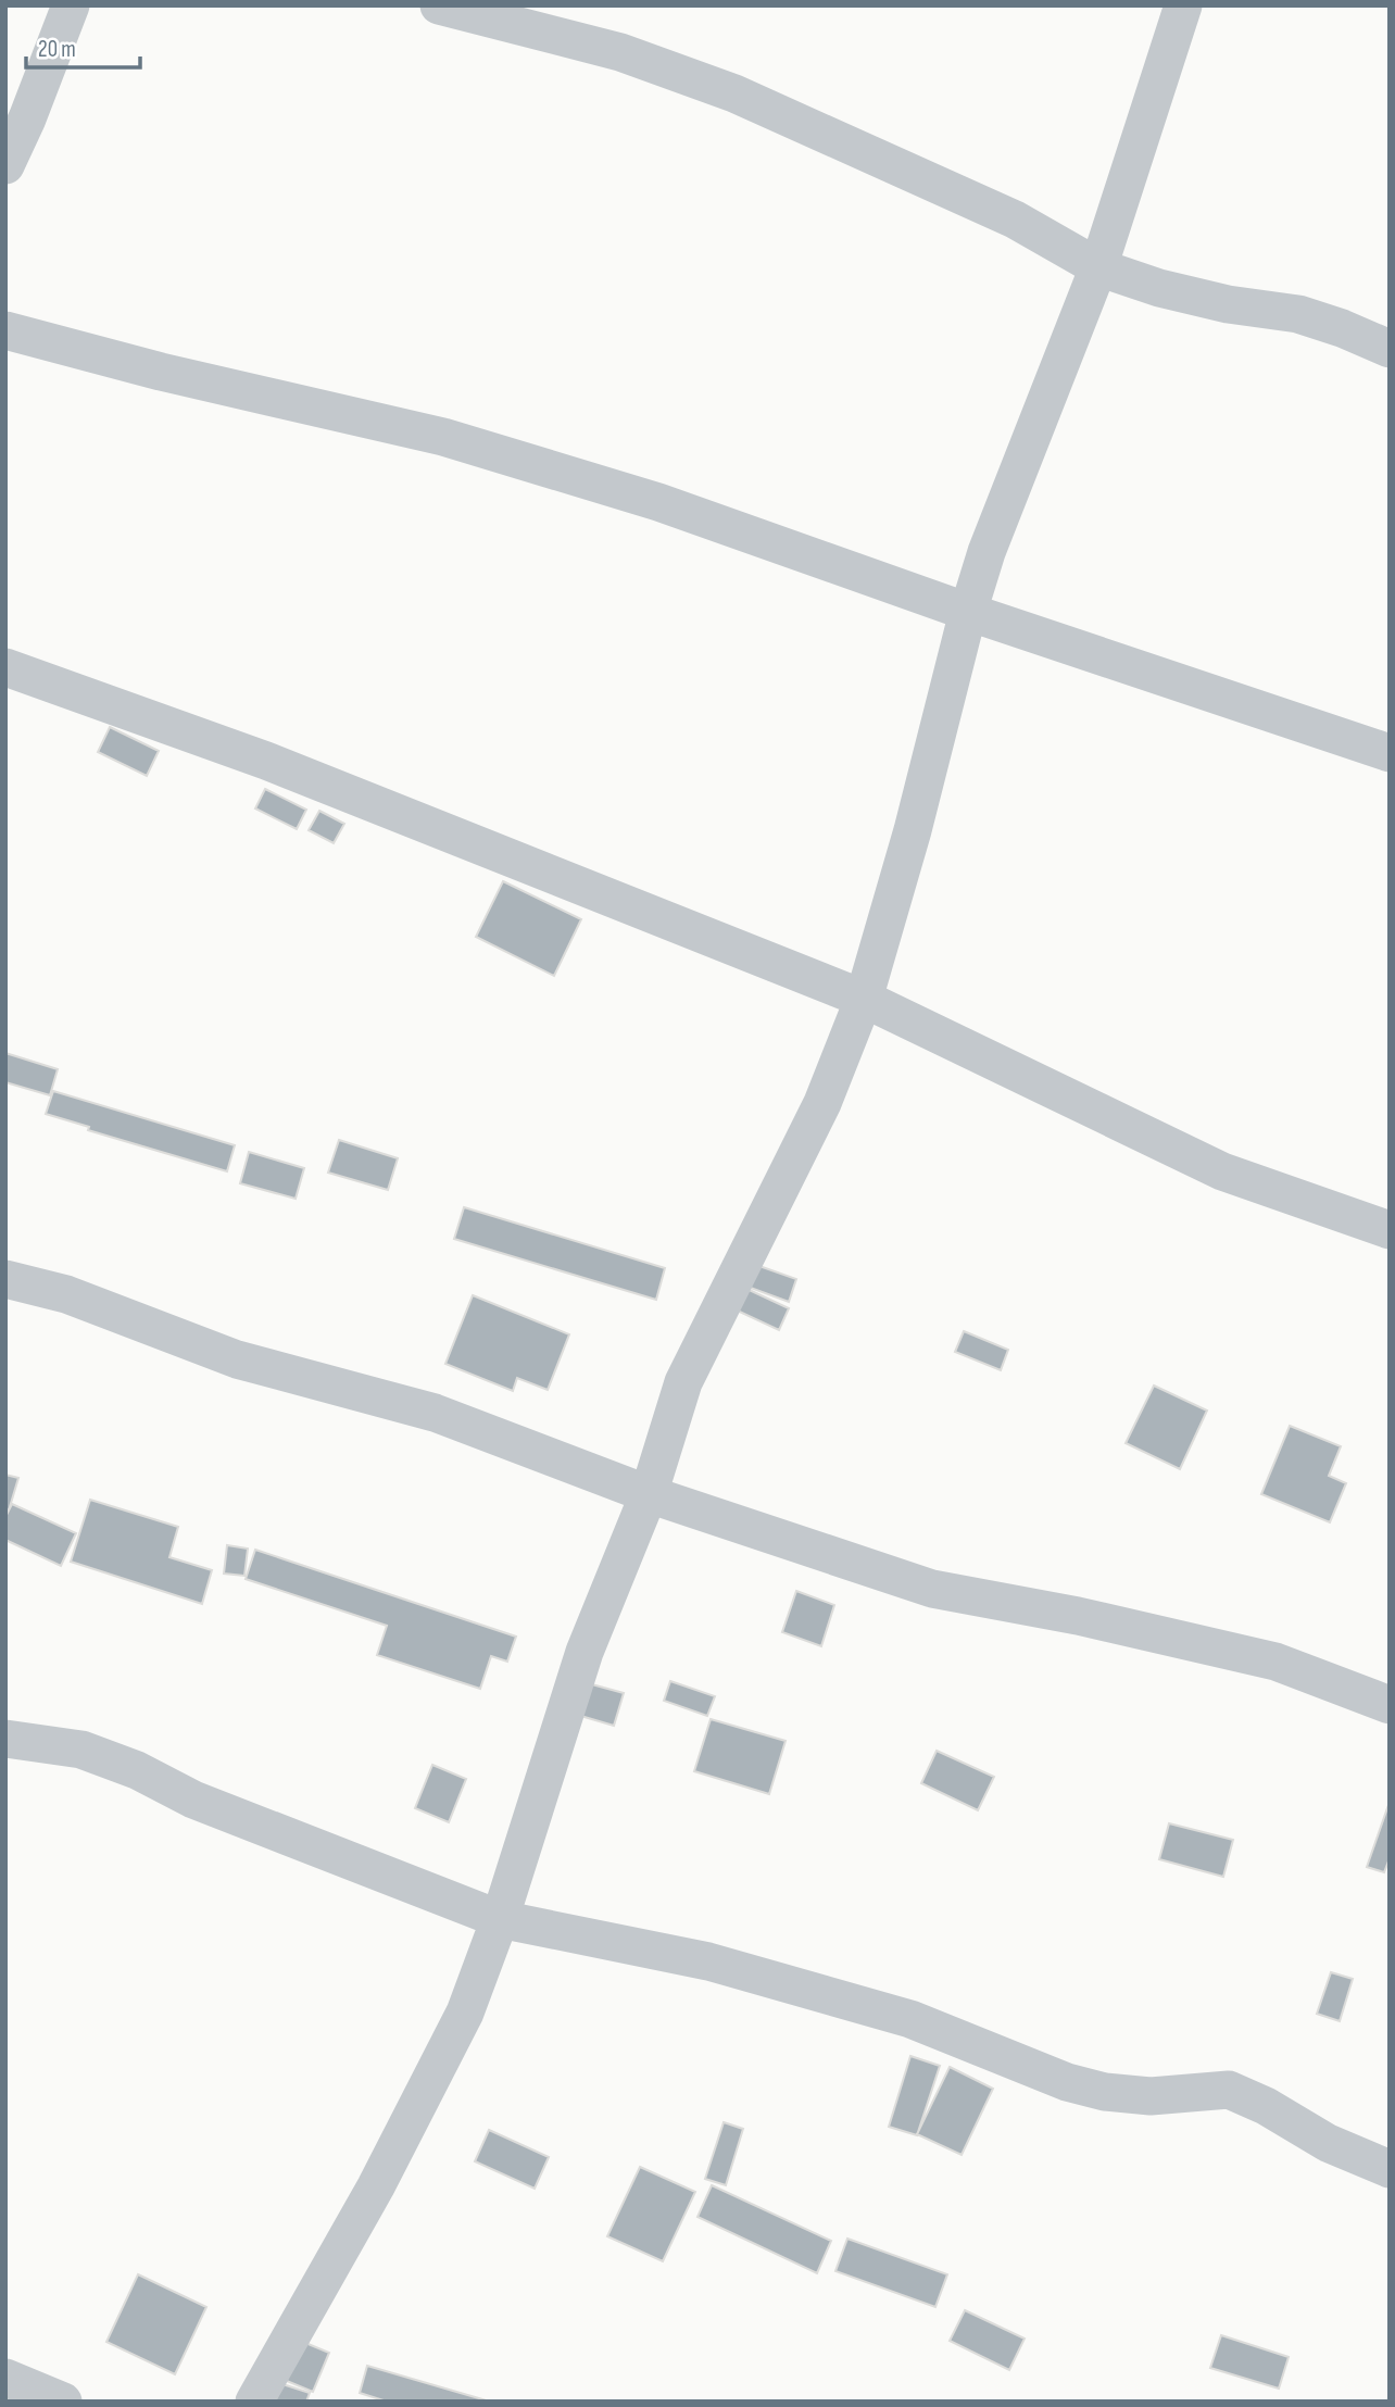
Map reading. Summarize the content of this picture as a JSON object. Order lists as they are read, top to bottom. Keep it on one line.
{"scale_bar":"20 m"}
